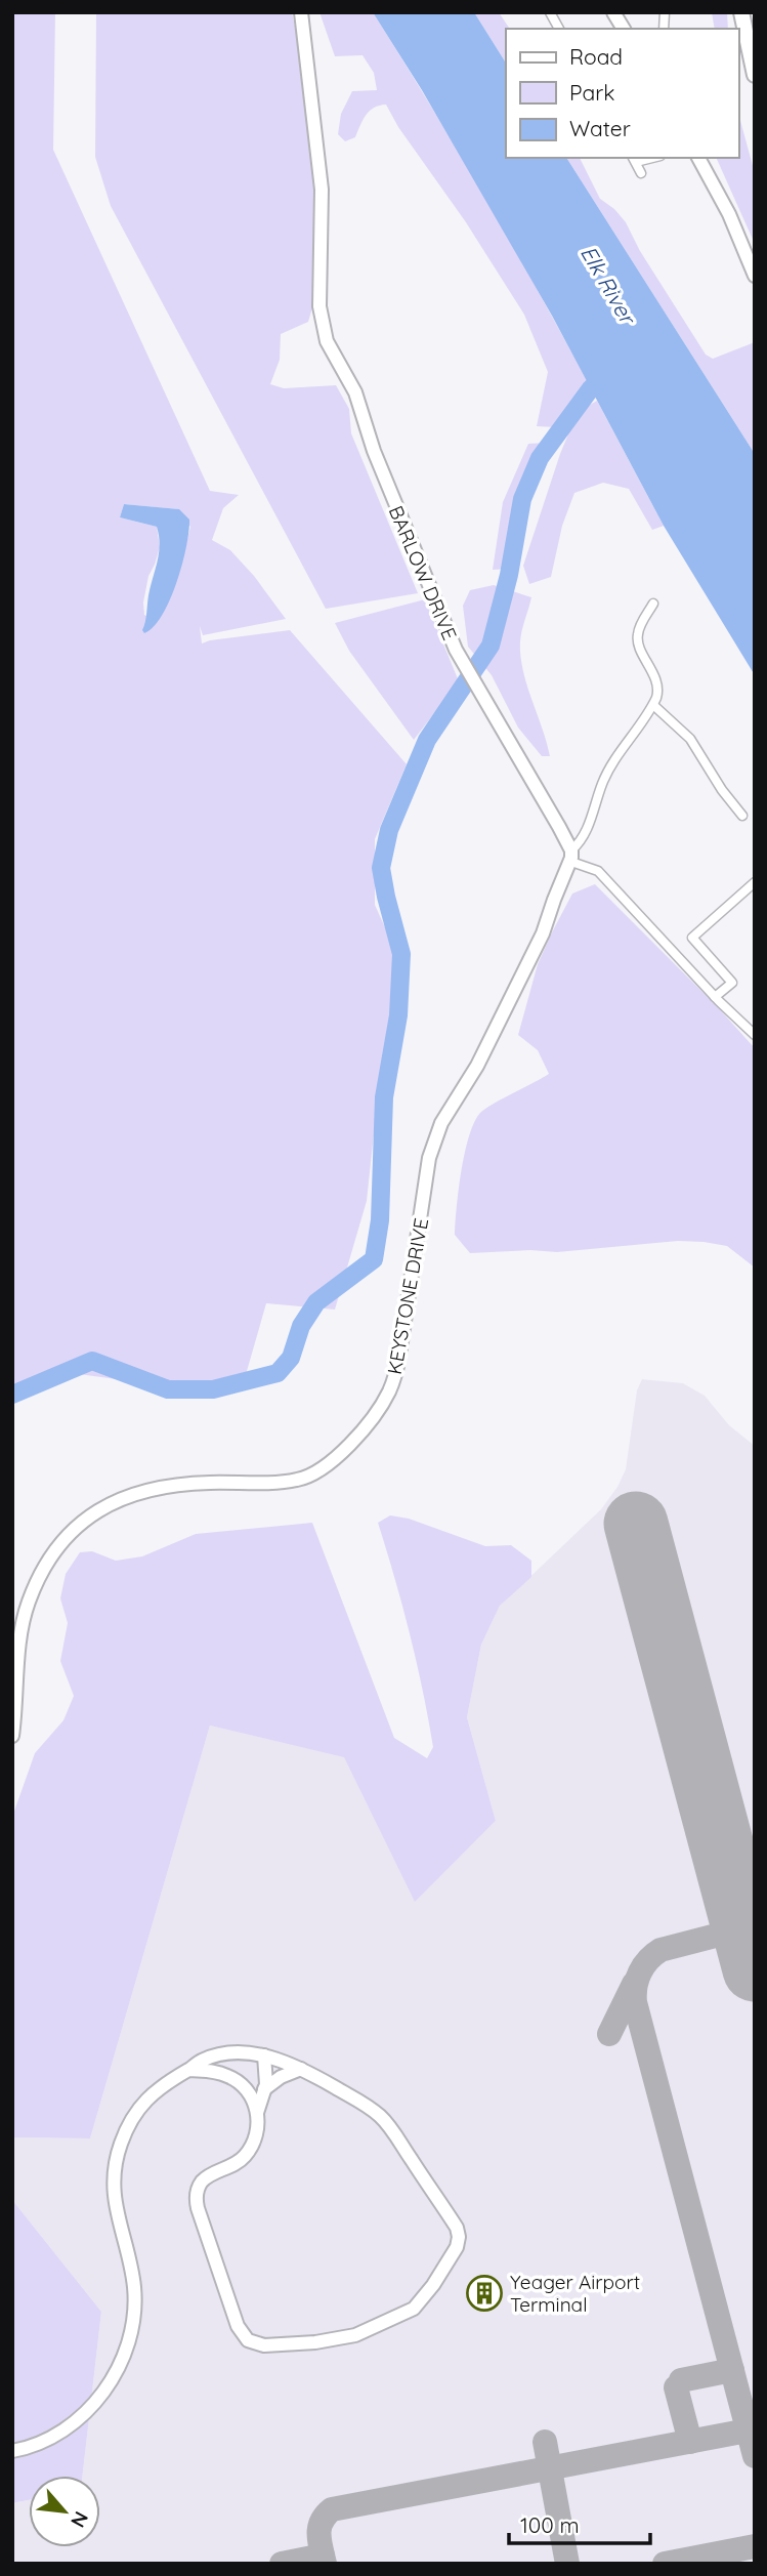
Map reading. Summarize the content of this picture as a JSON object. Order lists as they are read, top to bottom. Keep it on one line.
{"streets":{"street":["BARLOW DRIVE","KEYSTONE DRIVE"]},"crossings":[["BARLOW DRIVE","KEYSTONE DRIVE"]],"water":["Elk River"],"places":{"building":["Yeager Airport Terminal"]},"legend":["Road","Park","Water"],"scale_bar":"100 m","north":"bottom right"}
